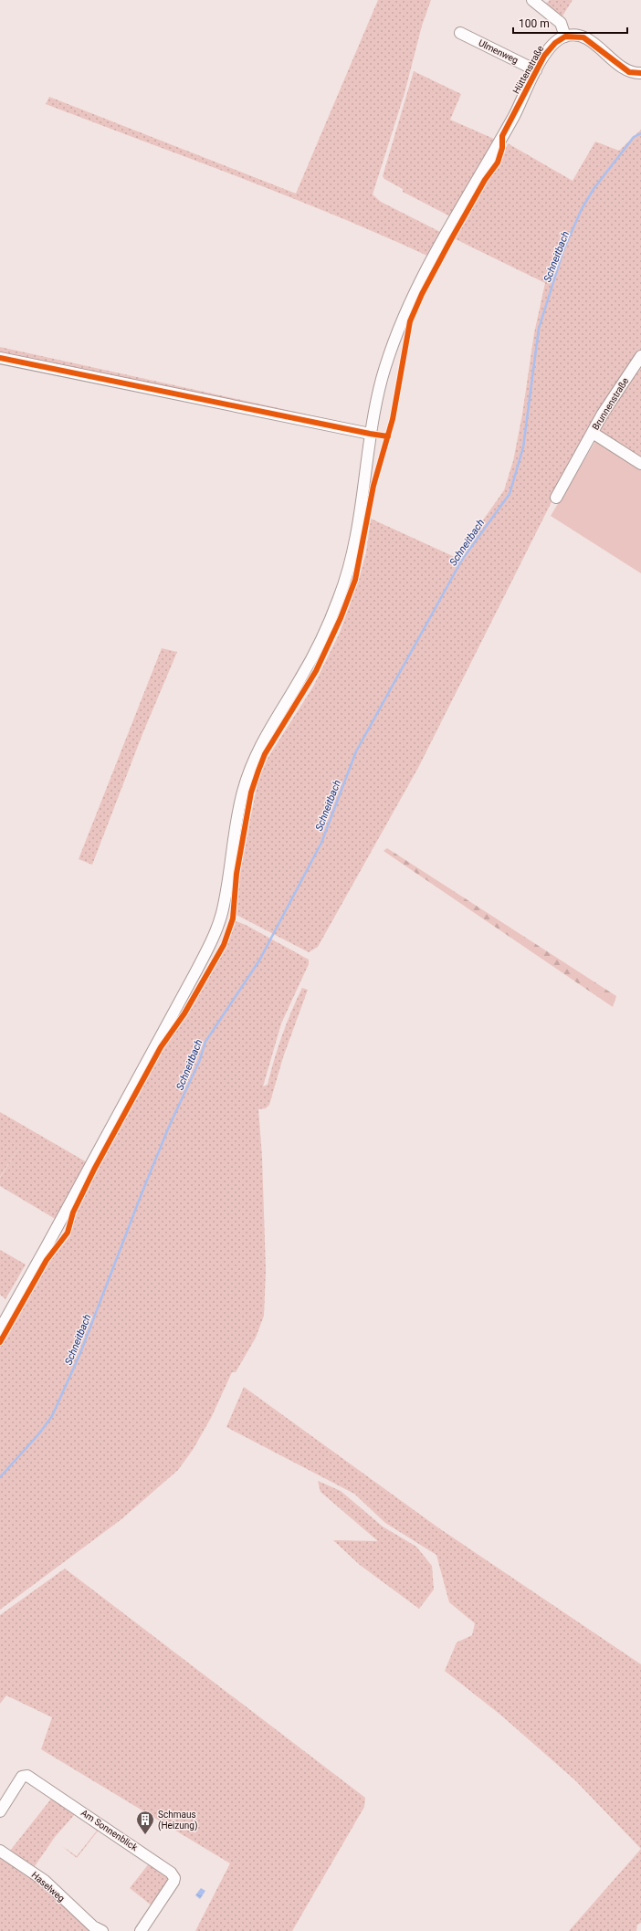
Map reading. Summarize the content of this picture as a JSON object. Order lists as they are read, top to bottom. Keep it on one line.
{"streets":{"street":["Ulmenweg","Hüttenstraße","Brunnenstraße","Am Sonnenblick","Haselweg"]},"crossings":[["Ulmenweg","Hüttenstraße"]],"water":["Schneitbach"],"places":{"building":["Schmaus (Heizung)"]},"scale_bar":"100 m"}
